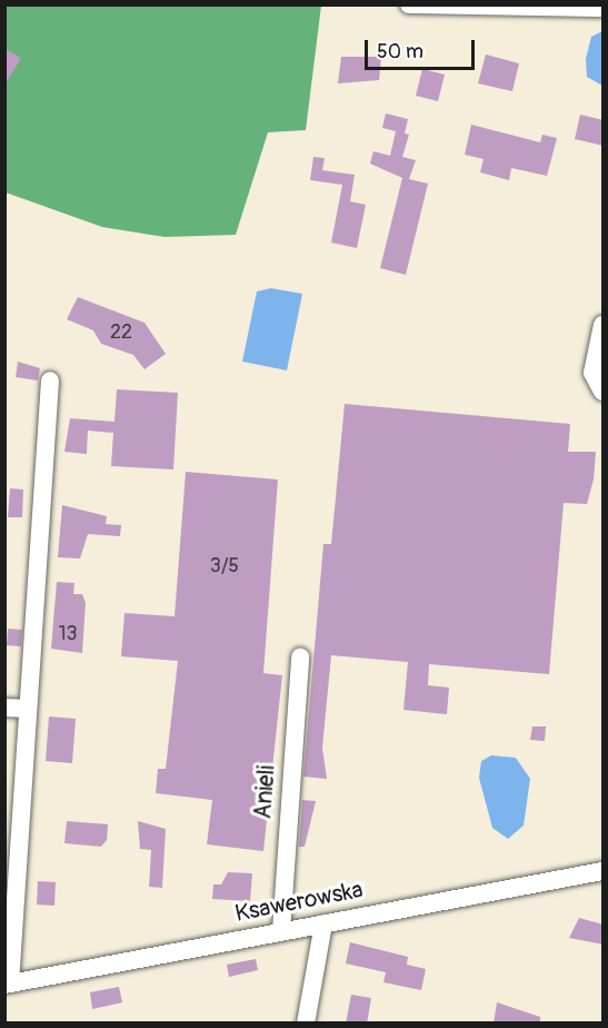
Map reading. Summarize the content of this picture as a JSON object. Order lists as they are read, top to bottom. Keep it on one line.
{"streets":{"street":["Anieli","Ksawerowska"]},"crossings":[["Anieli","Ksawerowska"]],"house_numbers":["22","3/5","13"],"scale_bar":"50 m"}
